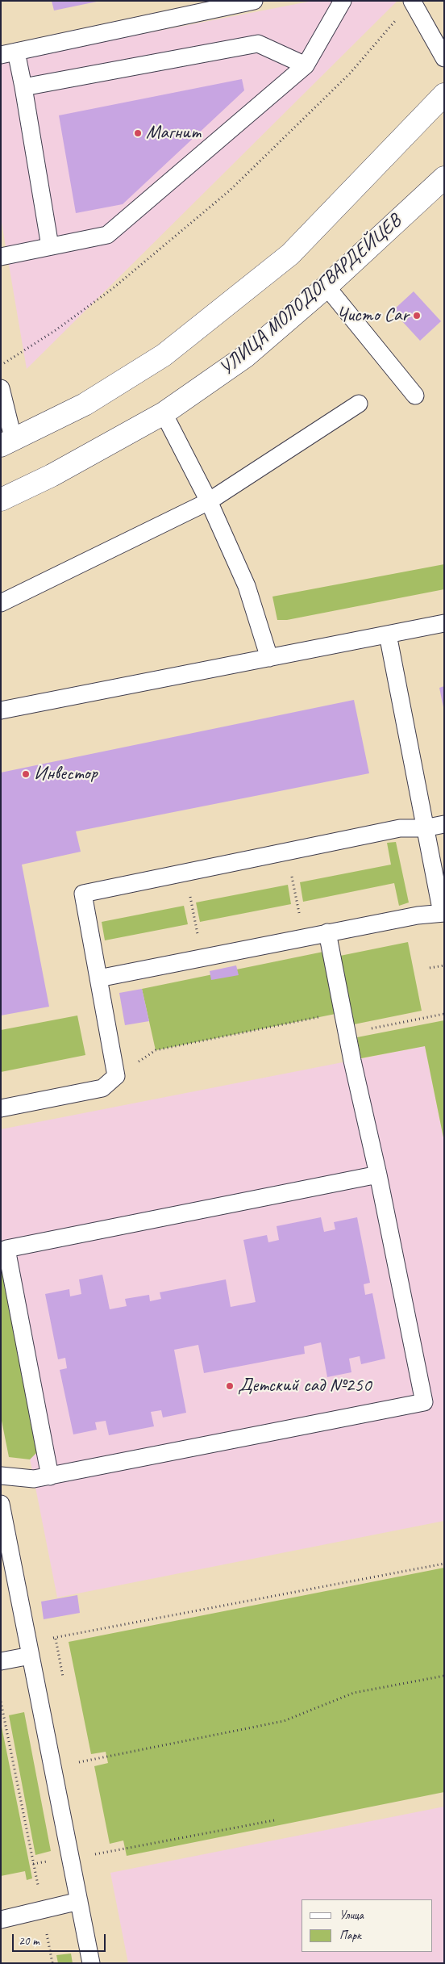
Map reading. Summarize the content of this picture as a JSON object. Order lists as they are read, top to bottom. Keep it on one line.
{"streets":{"main road":["УЛИЦА МОЛОДОГВАРДЕЙЦЕВ"]},"places":["Магнит","Чисто Car","Инвестор","Детский сад №250"],"legend":["Улица","Парк"],"scale_bar":"20 m"}
